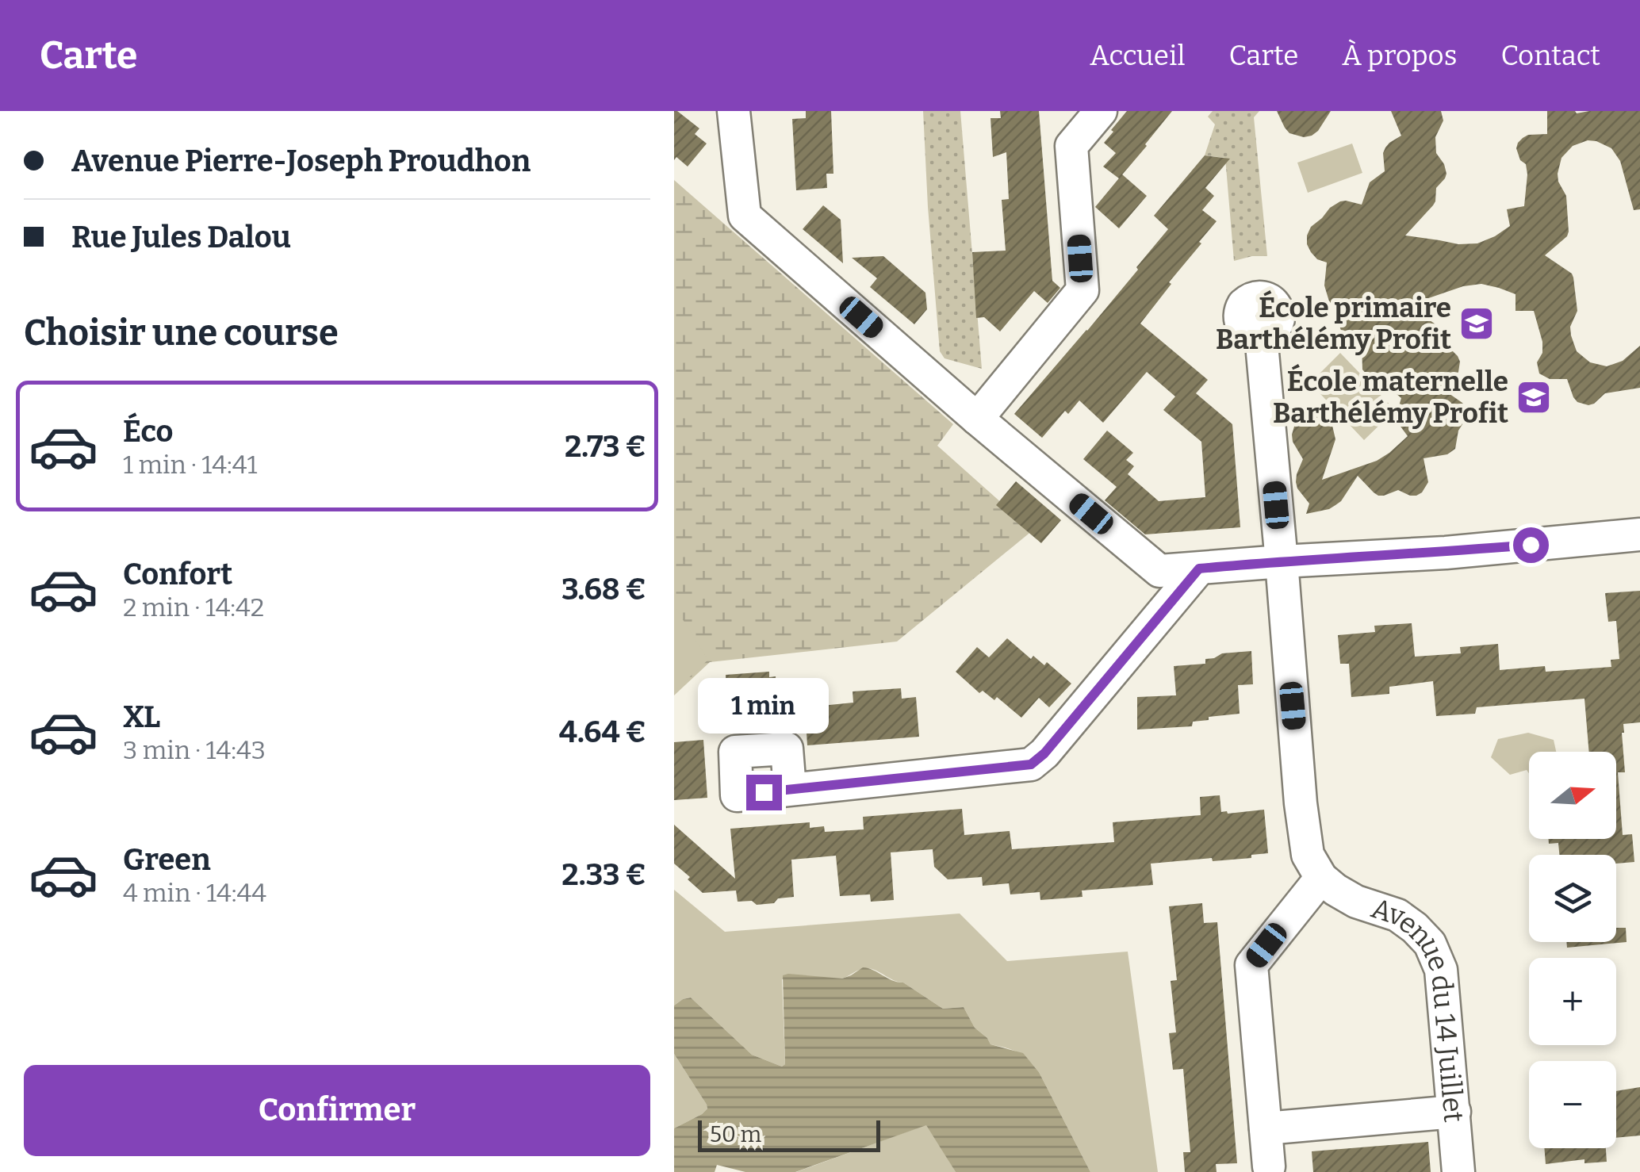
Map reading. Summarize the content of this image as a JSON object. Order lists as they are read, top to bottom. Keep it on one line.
{"streets":{"street":["Avenue du 14 Juillet"]},"places":{"school or university":["École primaire Barthélémy Profit","École maternelle Barthélémy Profit"]},"scale_bar":"50 m","north":"right","page":{"header":"Carte","nav":["Accueil","Carte","À propos","Contact"],"banner":["Avenue Pierre-Joseph Proudhon","Rue Jules Dalou"],"heading":"Choisir une course","list":[{"name":"Éco","note":"1 min · 14:41","value":"2.73 €"},{"name":"Confort","note":"2 min · 14:42","value":"3.68 €"},{"name":"XL","note":"3 min · 14:43","value":"4.64 €"},{"name":"Green","note":"4 min · 14:44","value":"2.33 €"}],"bubble":"1 min","map_buttons":["+","−"],"buttons":"Confirmer","scale":"50 m"}}
